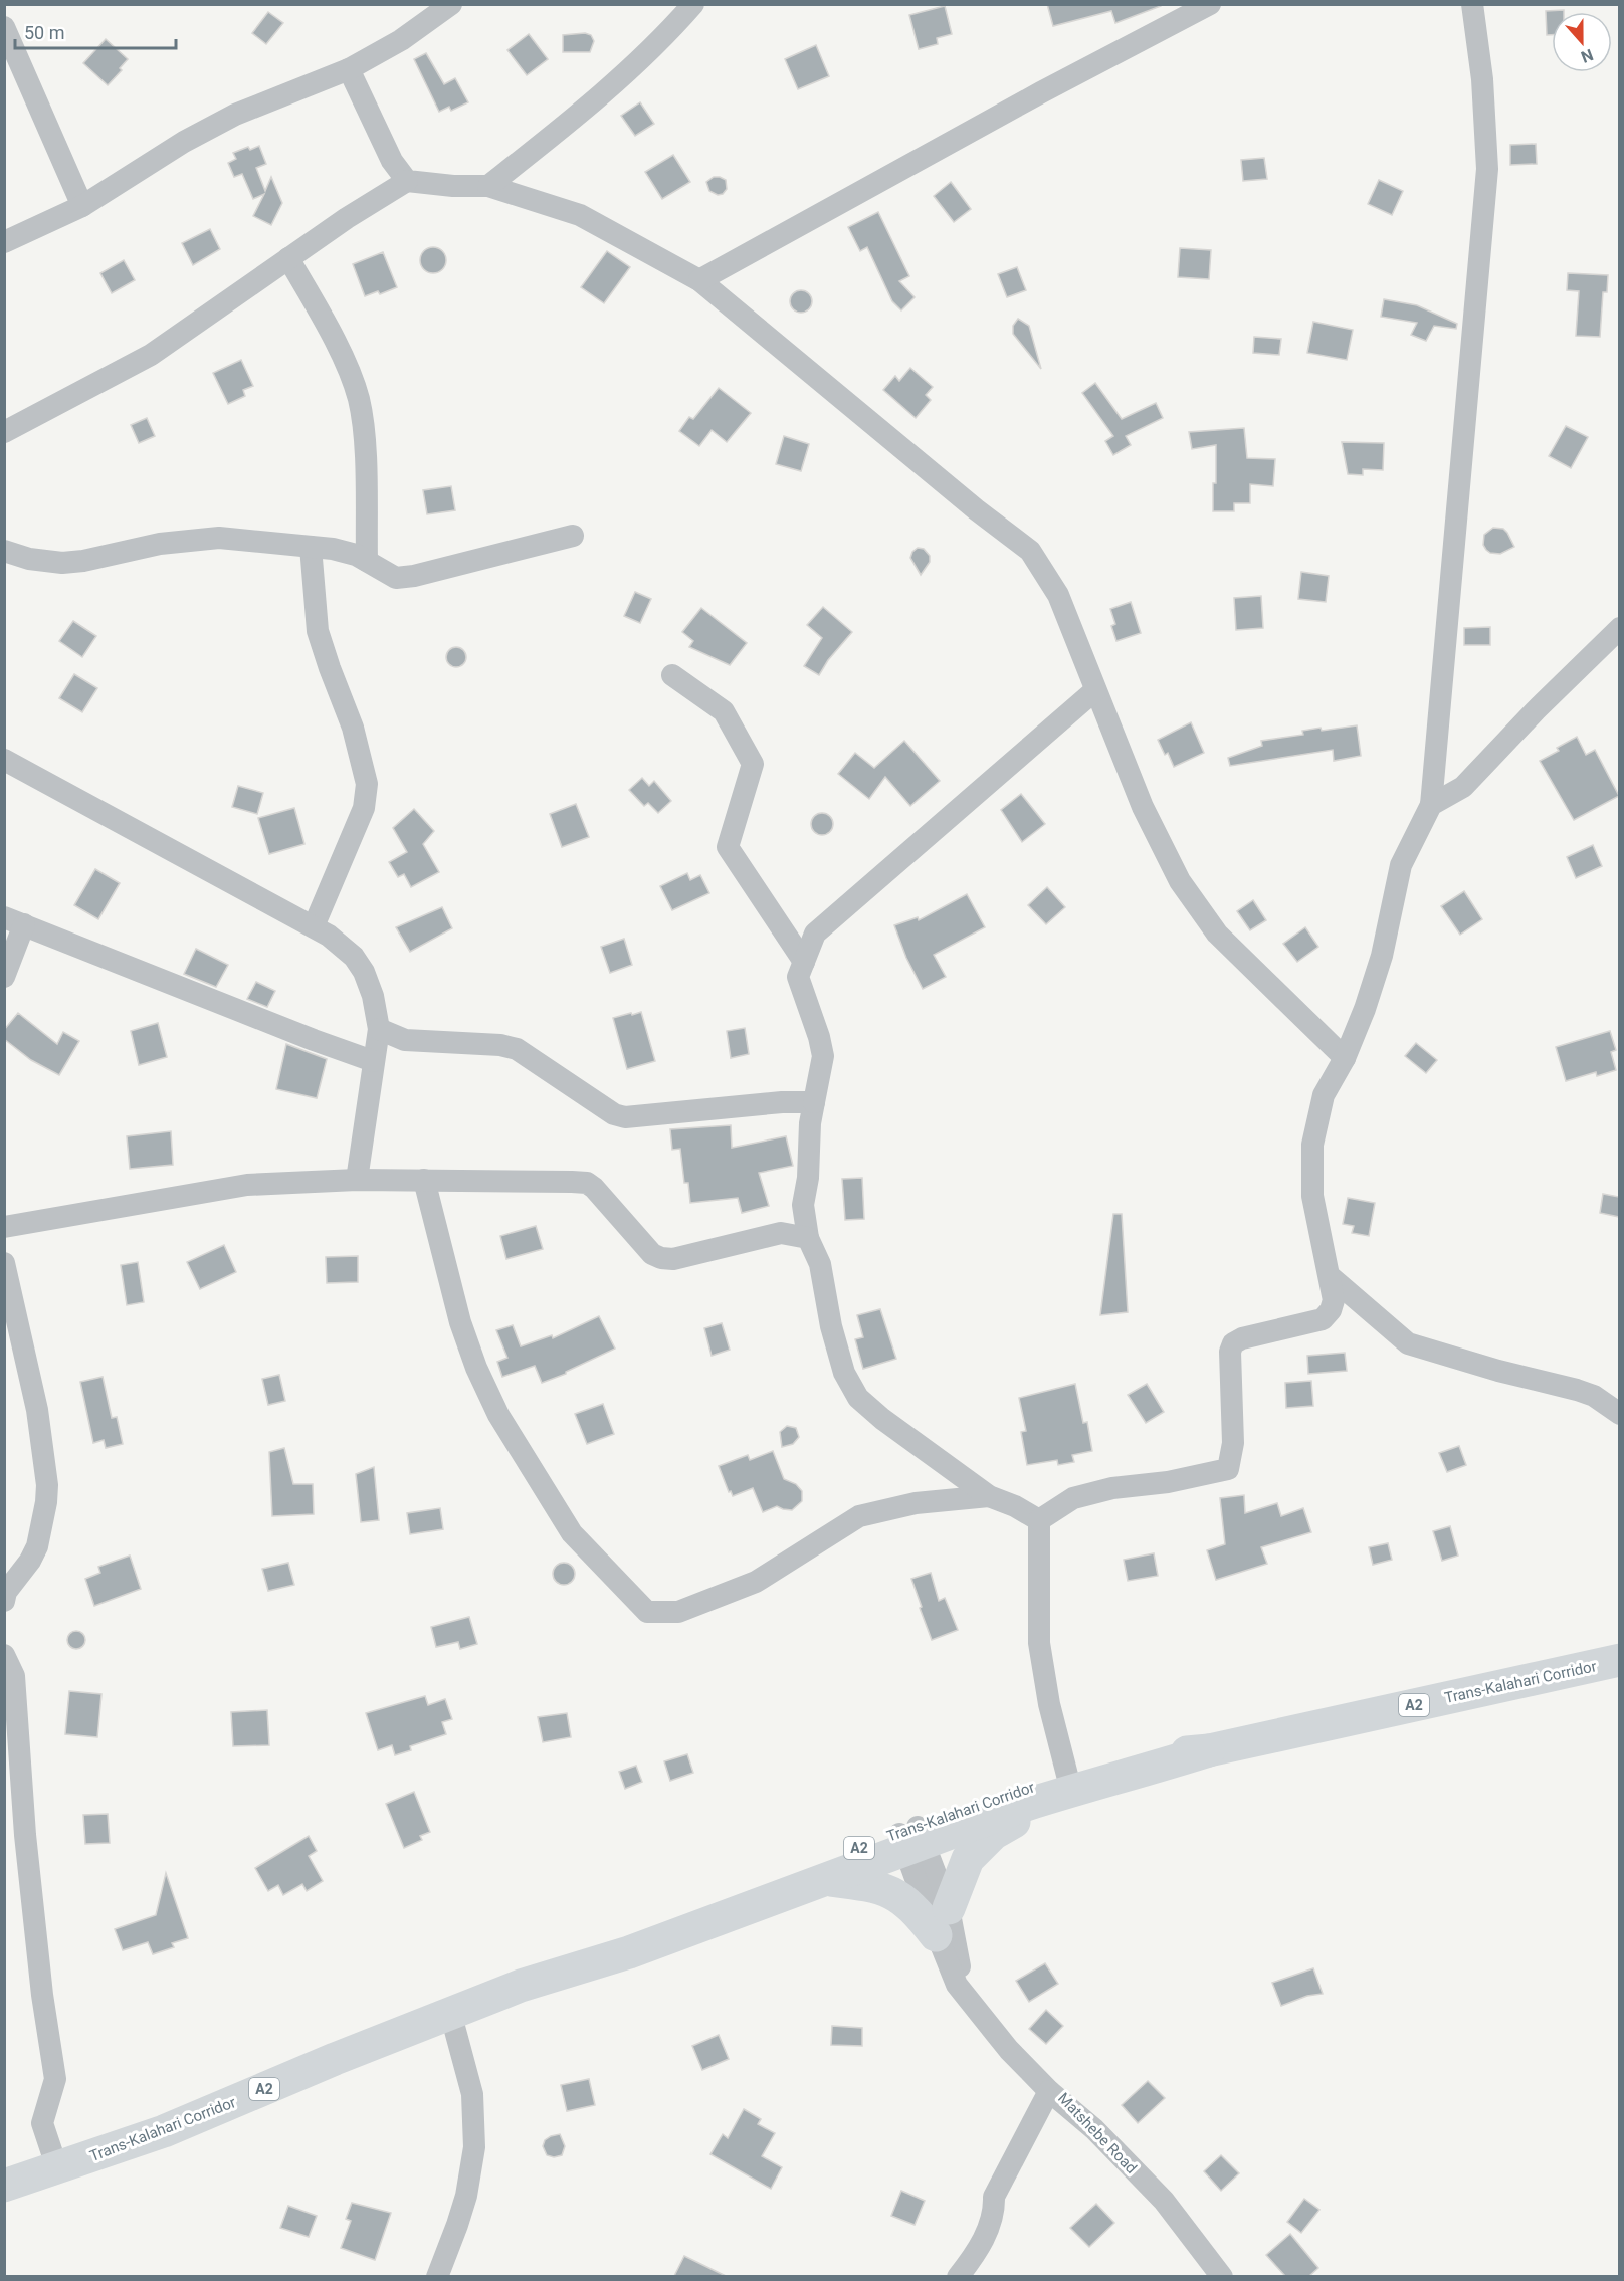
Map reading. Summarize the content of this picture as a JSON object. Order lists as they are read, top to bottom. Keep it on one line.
{"streets":{"highway":["Trans-Kalahari Corridor","A2"],"street":["Matshebe Road"]},"scale_bar":"50 m","north":"bottom"}
